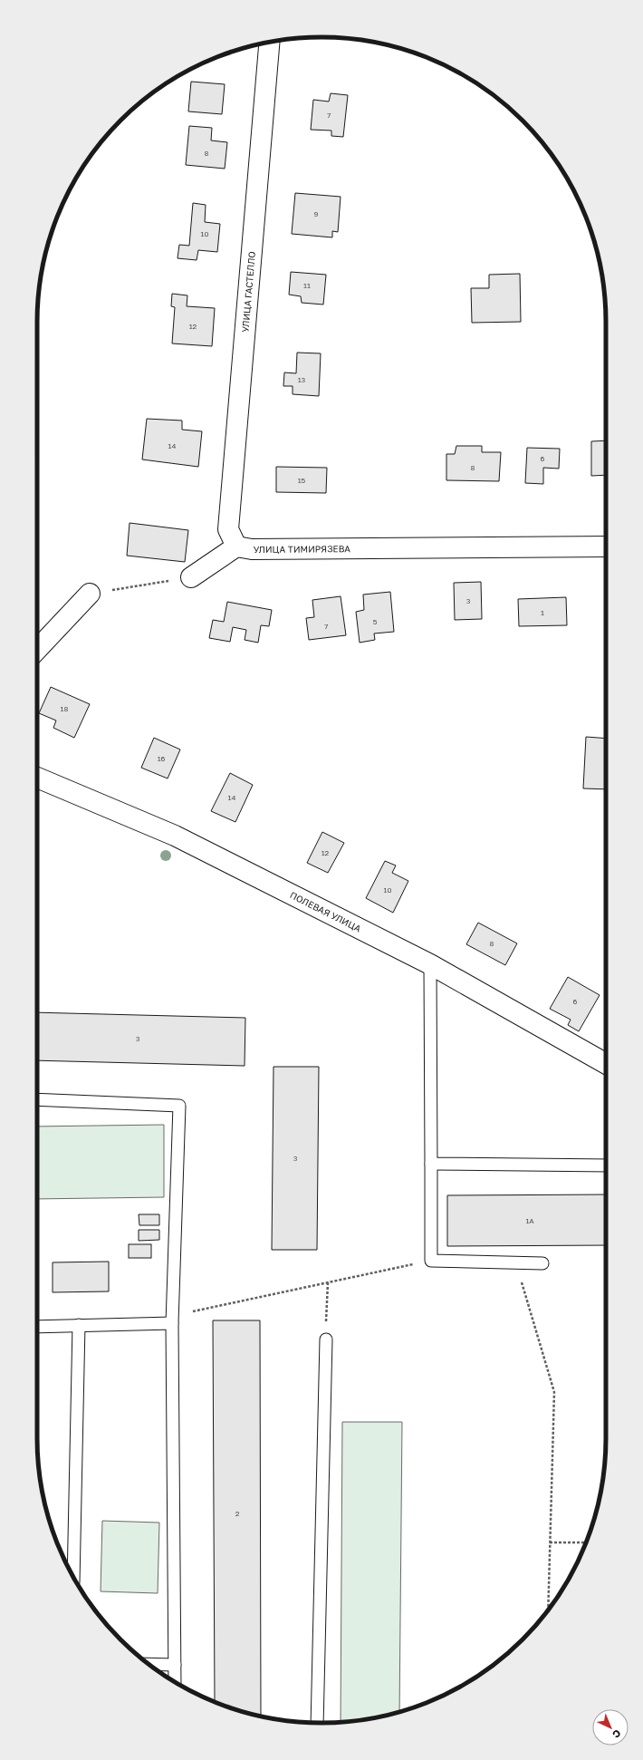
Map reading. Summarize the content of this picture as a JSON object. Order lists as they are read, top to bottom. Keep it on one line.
{"streets":{"street":["УЛИЦА ГАСТЕЛЛО","УЛИЦА ТИМИРЯЗЕВА","ПОЛЕВАЯ УЛИЦА"]},"crossings":[["УЛИЦА ГАСТЕЛЛО","УЛИЦА ТИМИРЯЗЕВА"]],"house_numbers":["7","8","9","10","11","12","13","14","6","8","15","3","1","5","7","18","16","14","12","10","8","6","3","3","1А","2"],"north":"bottom right"}
